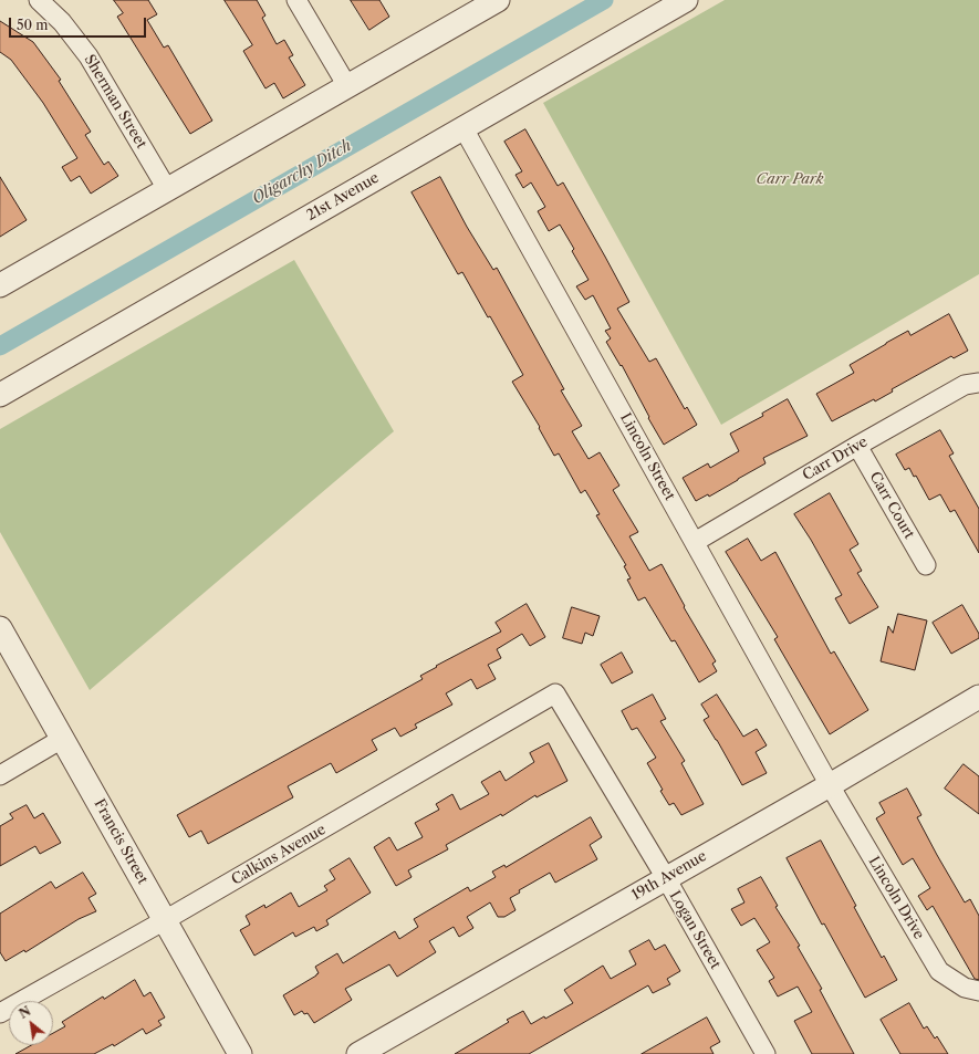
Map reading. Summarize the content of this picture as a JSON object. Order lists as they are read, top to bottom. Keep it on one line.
{"streets":{"street":["Sherman Street","21st Avenue","Lincoln Street","Carr Drive","Carr Court","Francis Street","Calkins Avenue","19th Avenue","Lincoln Drive","Logan Street"]},"crossings":[["21st Avenue","Lincoln Street"],["Lincoln Street","Carr Drive"],["Lincoln Street","19th Avenue"],["Lincoln Street","Lincoln Drive"],["Carr Drive","Carr Court"],["Francis Street","Calkins Avenue"],["Calkins Avenue","Logan Street"],["19th Avenue","Lincoln Drive"],["19th Avenue","Logan Street"]],"water":["Oligarchy Ditch"],"parks":["Carr Park"],"scale_bar":"50 m","north":"top left"}
